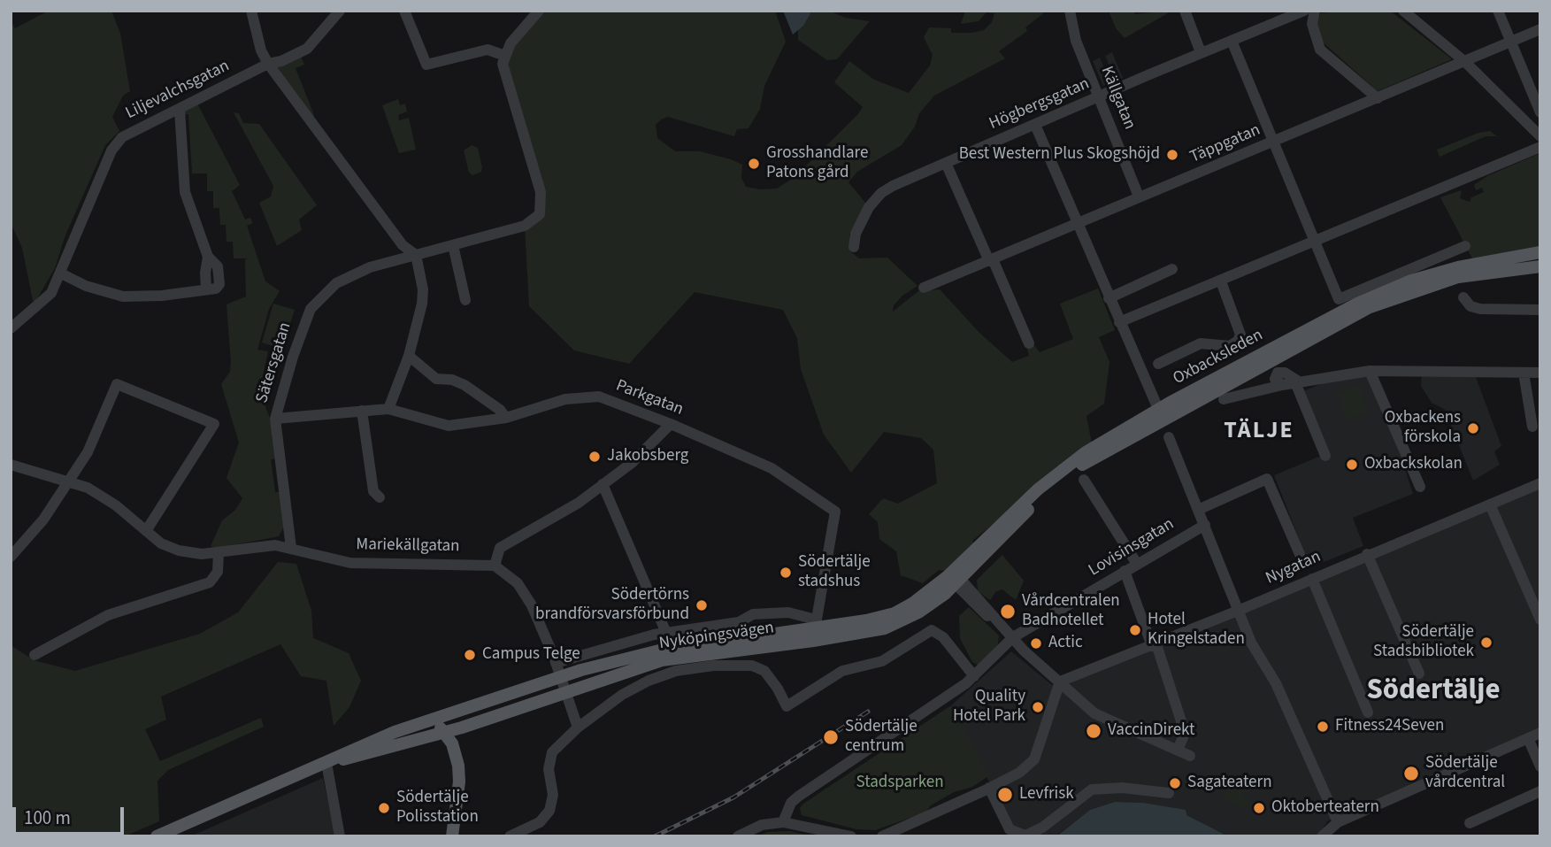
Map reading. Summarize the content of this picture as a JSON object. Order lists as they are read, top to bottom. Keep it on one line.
{"streets":{"main road":["Oxbacksleden","Nyköpingsvägen"],"street":["Liljevalchsgatan","Källgatan","Högbergsgatan","Täppgatan","Sätersgatan","Parkgatan","Mariekällgatan","Lovisinsgatan","Nygatan"]},"crossings":[["Källgatan","Högbergsgatan"],["Källgatan","Täppgatan"],["Oxbacksleden","Nyköpingsvägen"],["Sätersgatan","Parkgatan"],["Sätersgatan","Mariekällgatan"],["Parkgatan","Nyköpingsvägen"]],"districts":["TÄLJE","Södertälje"],"parks":["Stadsparken"],"places":["Best Western Plus Skogshöjd","Grosshandlare Patons gård","Oxbackens förskola","Jakobsberg","Oxbackskolan","Södertälje stadshus","Södertörns brandförsvarsförbund","Vårdcentralen Badhotellet","Hotel Kringelstaden","Södertälje Stadsbibliotek","Actic","Campus Telge","Quality Hotel Park","Fitness24Seven","VaccinDirekt","Södertälje centrum","Södertälje vårdcentral","Sagateatern","Levfrisk","Södertälje Polisstation","Oktoberteatern"],"scale_bar":"100 m"}
